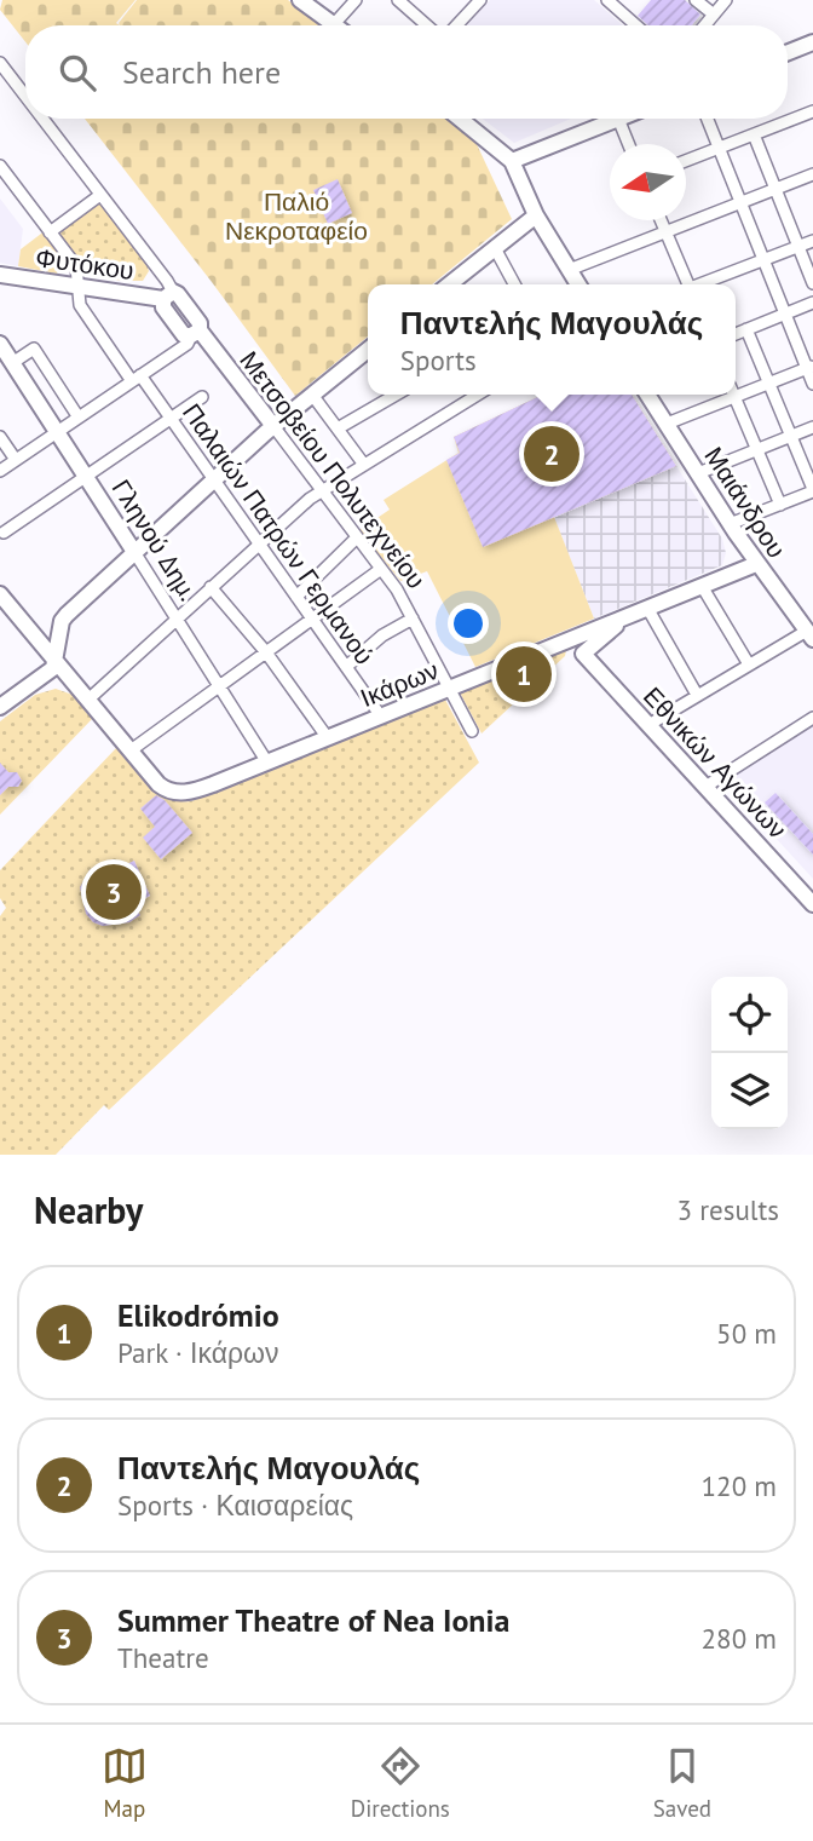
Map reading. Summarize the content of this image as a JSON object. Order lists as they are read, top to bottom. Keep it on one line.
{"streets":{"street":["Φυτόκου","Μετσοβείου Πολυτεχνείου","Μαιάνδρου","Παλαιών Πατρών Γερμανού","Γληνού Δημ.","Ικάρων","Εθνικών Αγώνων"]},"crossings":[["Φυτόκου","Μετσοβείου Πολυτεχνείου"],["Φυτόκου","Παλαιών Πατρών Γερμανού"],["Μετσοβείου Πολυτεχνείου","Ικάρων"],["Μαιάνδρου","Ικάρων"],["Παλαιών Πατρών Γερμανού","Ικάρων"],["Γληνού Δημ.","Ικάρων"],["Ικάρων","Εθνικών Αγώνων"]],"parks":["Παλιό Νεκροταφείο"],"north":"left","page":{"search":"Search here","popup":["Παντελής Μαγουλάς","Sports"],"pins":["2","1","3"],"heading":["Nearby","3 results"],"list":[{"mark":"1","name":"Elikodrómio","note":"Park · Ικάρων","value":"50 m"},{"mark":"2","name":"Παντελής Μαγουλάς","note":"Sports · Καισαρείας","value":"120 m"},{"mark":"3","name":"Summer Theatre of Nea Ionia","note":"Theatre","value":"280 m"}],"nav":["Map","Directions","Saved"]}}
